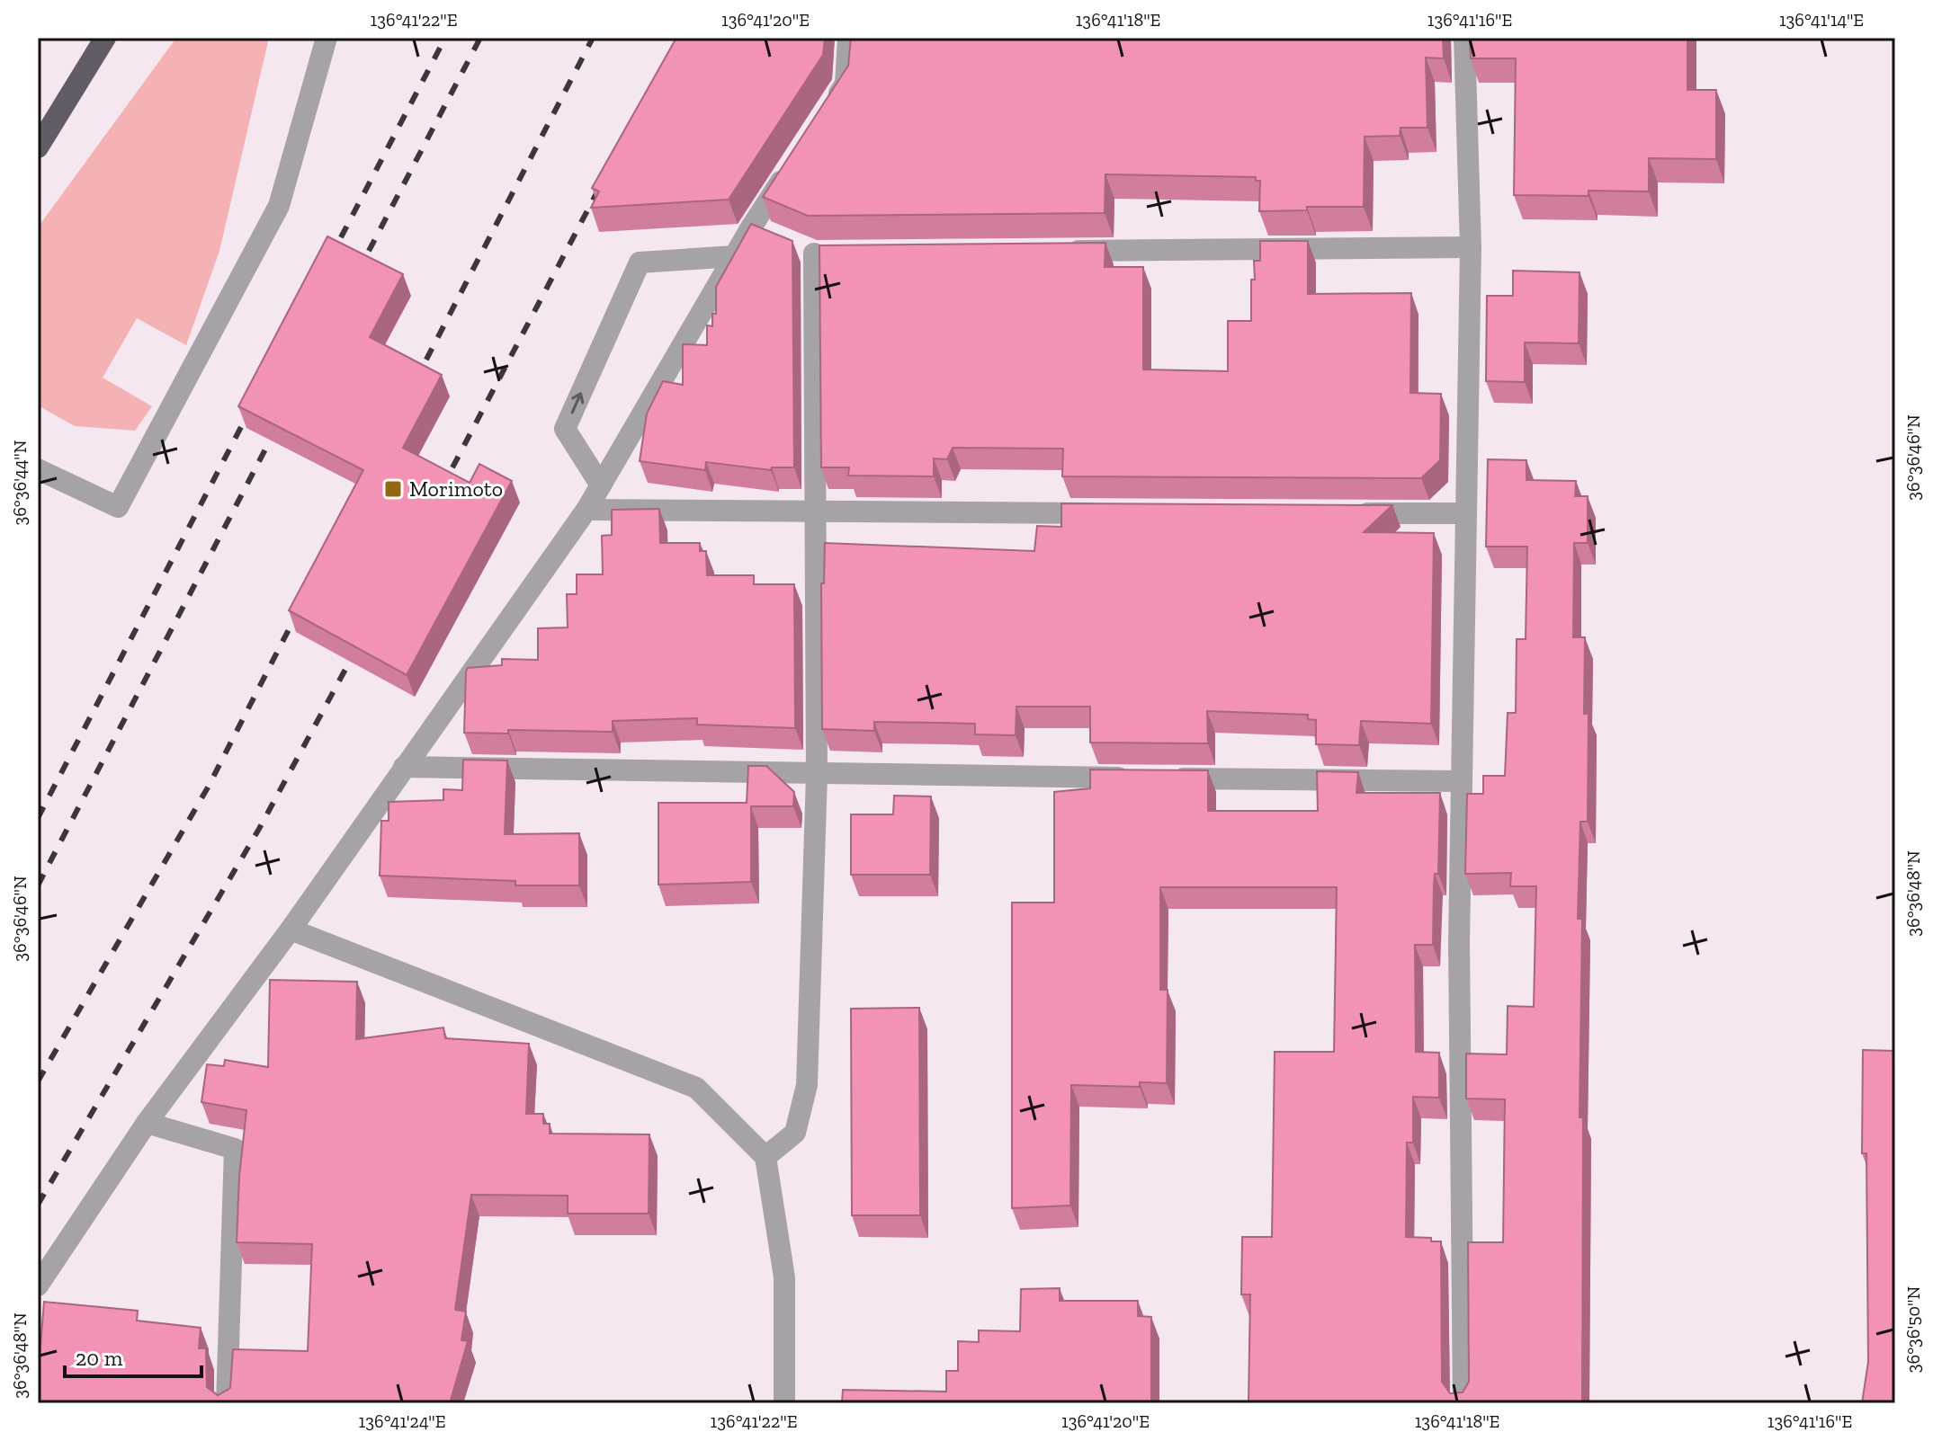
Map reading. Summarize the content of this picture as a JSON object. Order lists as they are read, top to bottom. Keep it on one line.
{"places":{"transit":["Morimoto"]},"scale_bar":"20 m","coordinates":["136°41'22\"E","136°41'20\"E","136°41'18\"E","136°41'16\"E","136°41'14\"E","36°36'46\"N","36°36'44\"N","36°36'48\"N","36°36'50\"N","136°41'24\"E"]}
